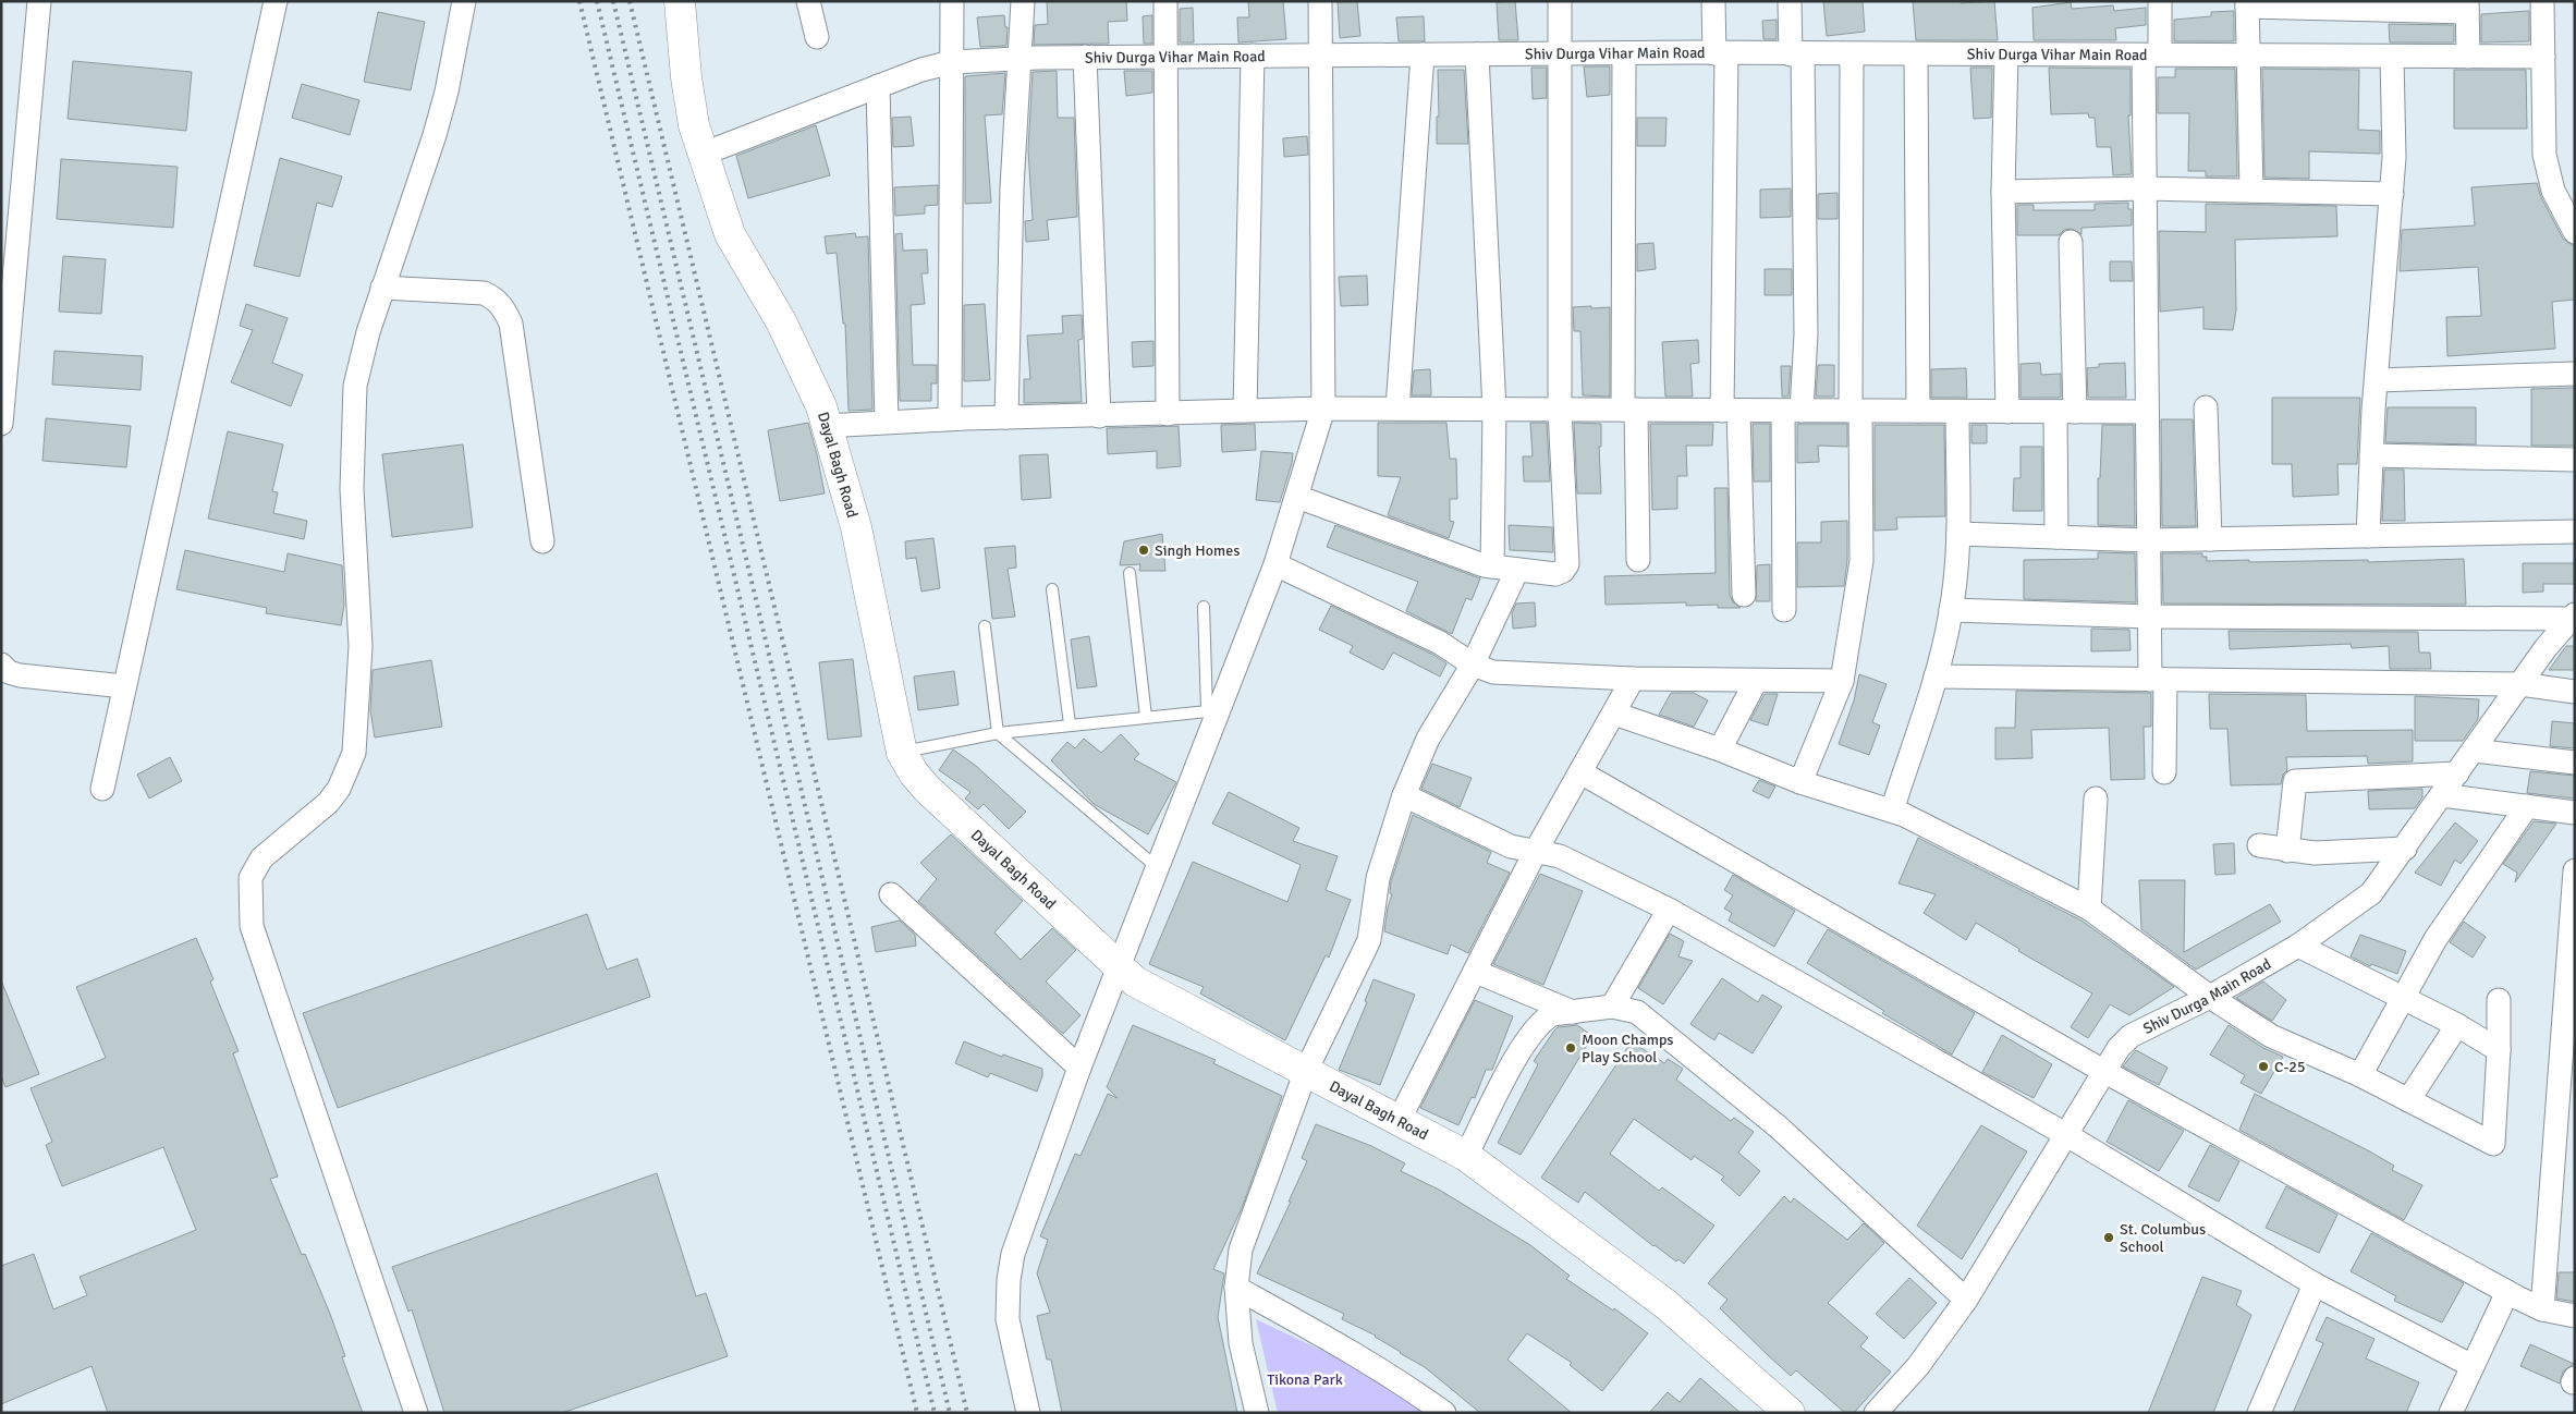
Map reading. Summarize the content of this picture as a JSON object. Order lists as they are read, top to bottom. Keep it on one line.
{"streets":{"street":["Shiv Durga Vihar Main Road","Dayal Bagh Road","Shiv Durga Main Road"]},"crossings":[["Shiv Durga Vihar Main Road","Dayal Bagh Road"]],"parks":["Tikona Park"],"places":["Singh Homes","Moon Champs Play School","C-25","St. Columbus School"]}
